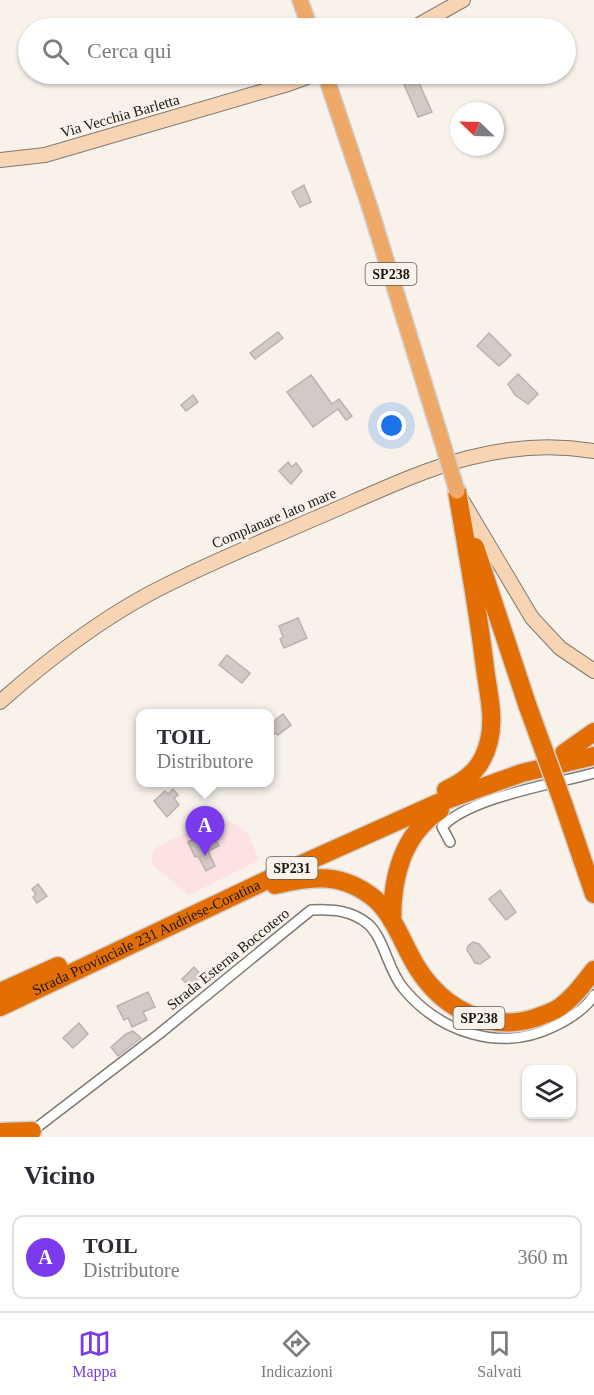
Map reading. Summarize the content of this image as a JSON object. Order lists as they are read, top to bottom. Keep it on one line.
{"streets":{"highway":["SP238","SP231","Strada Provinciale 231 Andriese-Coratina"],"street":["Via Vecchia Barletta","Complanare lato mare","Strada Esterna Boccotero"]},"north":"top left","page":{"search":"Cerca qui","popup":["TOIL","Distributore"],"pins":"A","heading":"Vicino","list":[{"mark":"A","name":"TOIL","note":"Distributore","value":"360 m"}],"nav":["Mappa","Indicazioni","Salvati"]}}
